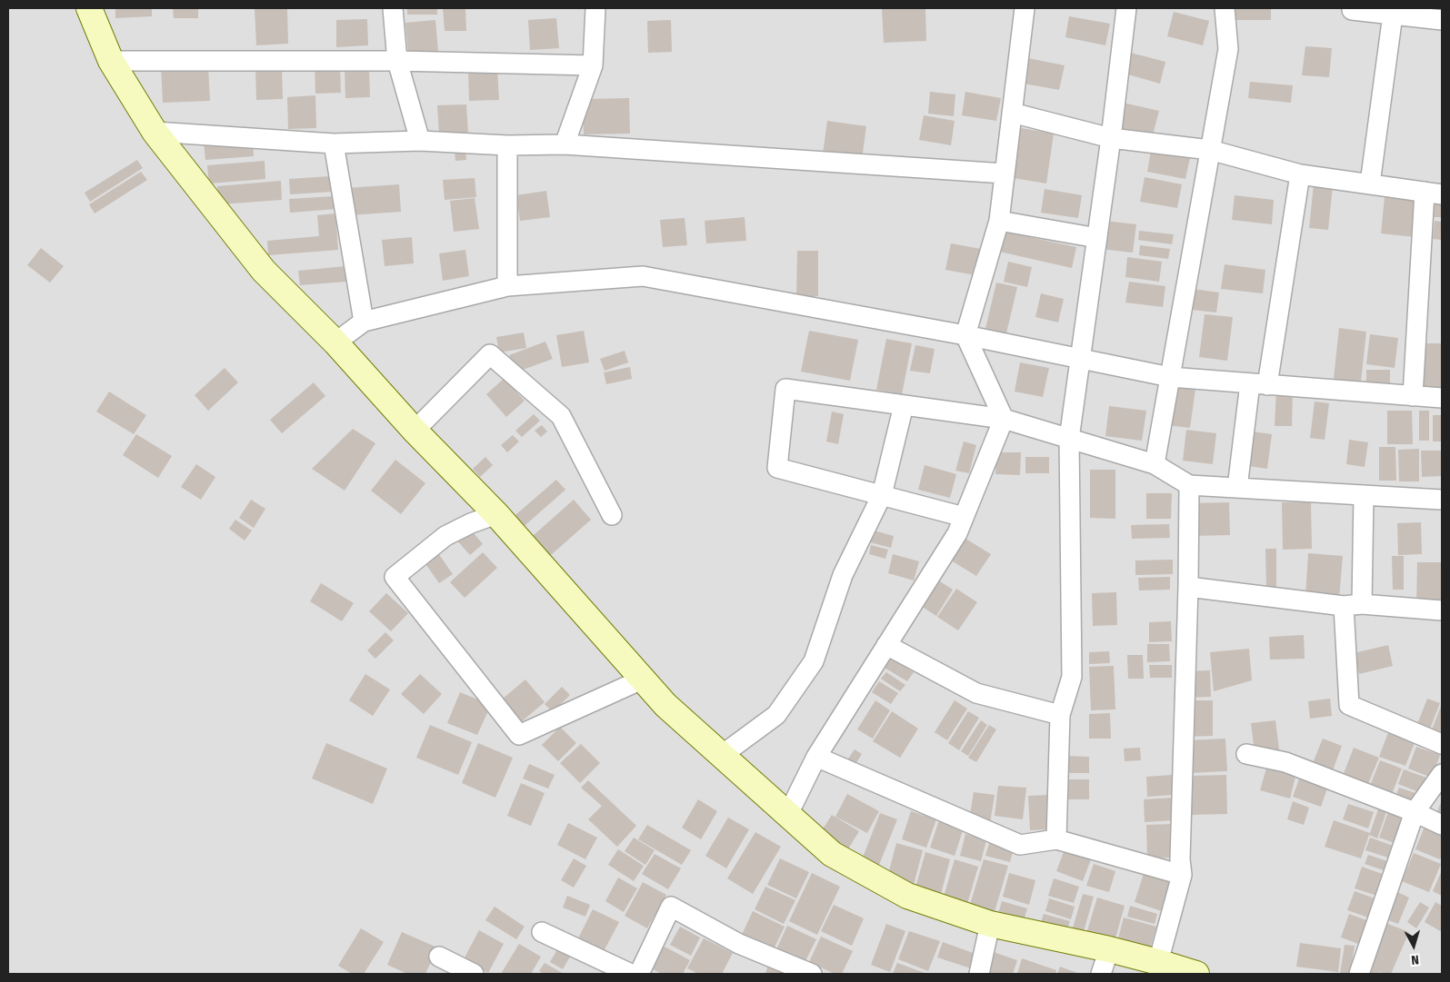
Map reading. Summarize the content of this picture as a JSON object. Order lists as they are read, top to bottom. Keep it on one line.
{"north":"bottom"}
